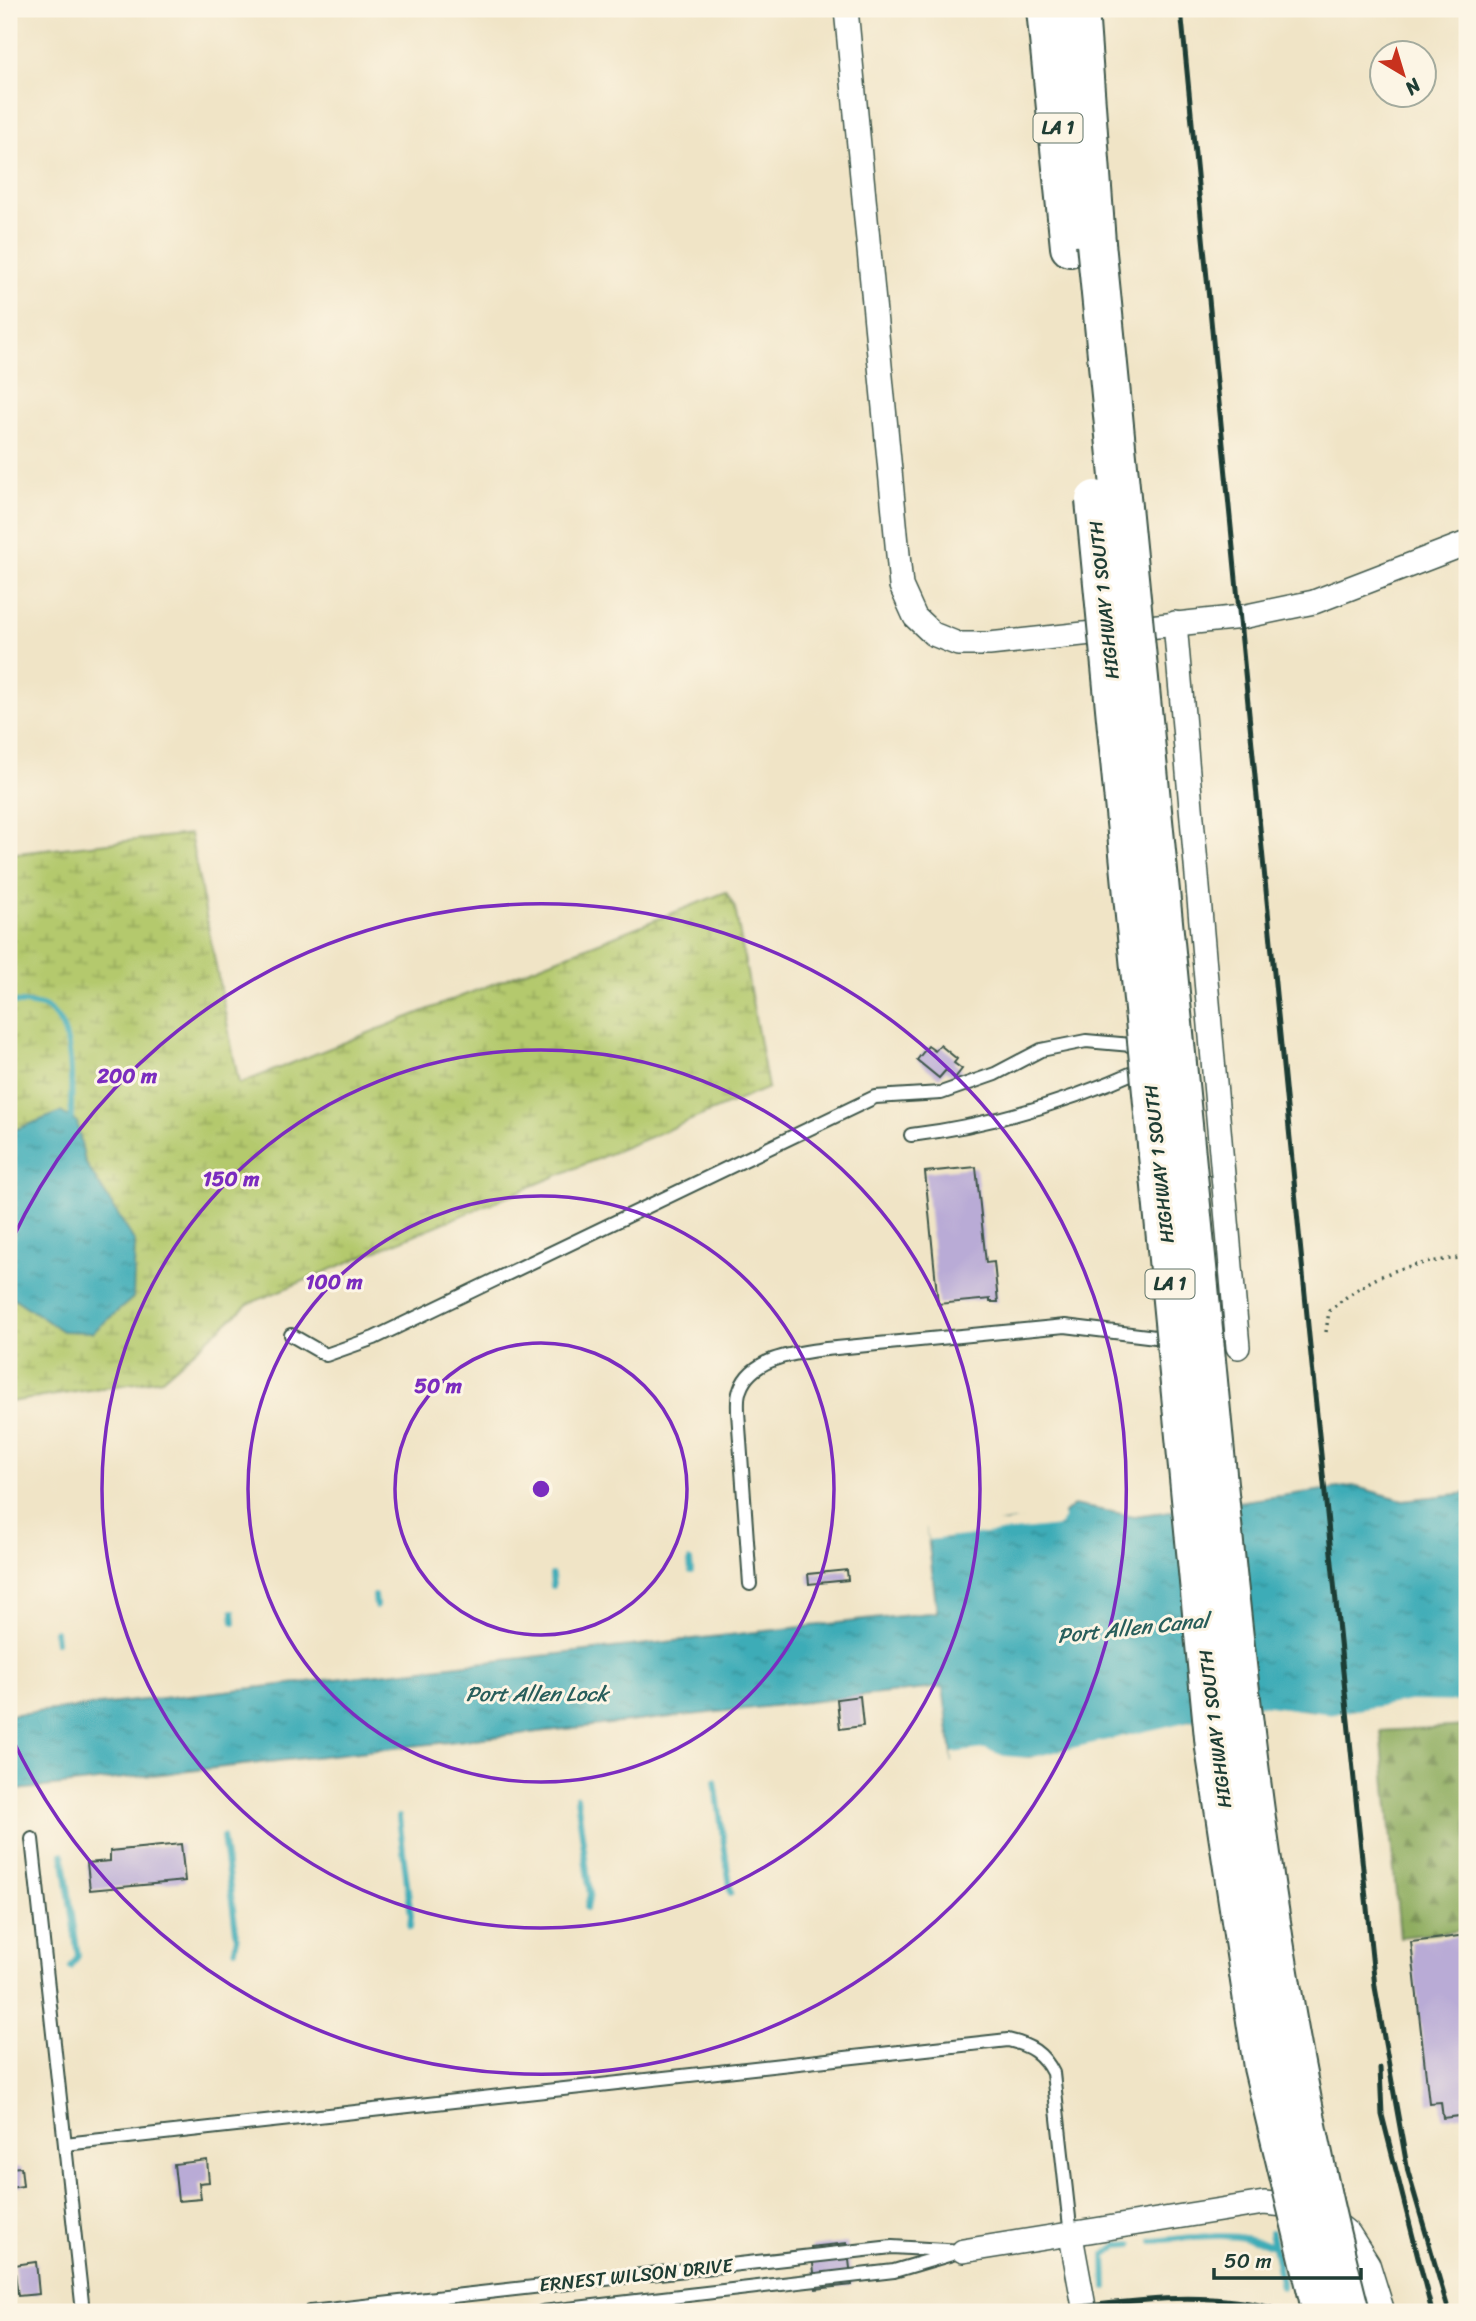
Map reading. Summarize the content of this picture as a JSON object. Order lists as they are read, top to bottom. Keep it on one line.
{"streets":{"highway":["LA 1","HIGHWAY 1 SOUTH"],"street":["ERNEST WILSON DRIVE"]},"water":["Port Allen Canal","Port Allen Lock"],"scale_bar":"50 m","north":"bottom right","rings":["200 m","150 m","100 m","50 m"]}
